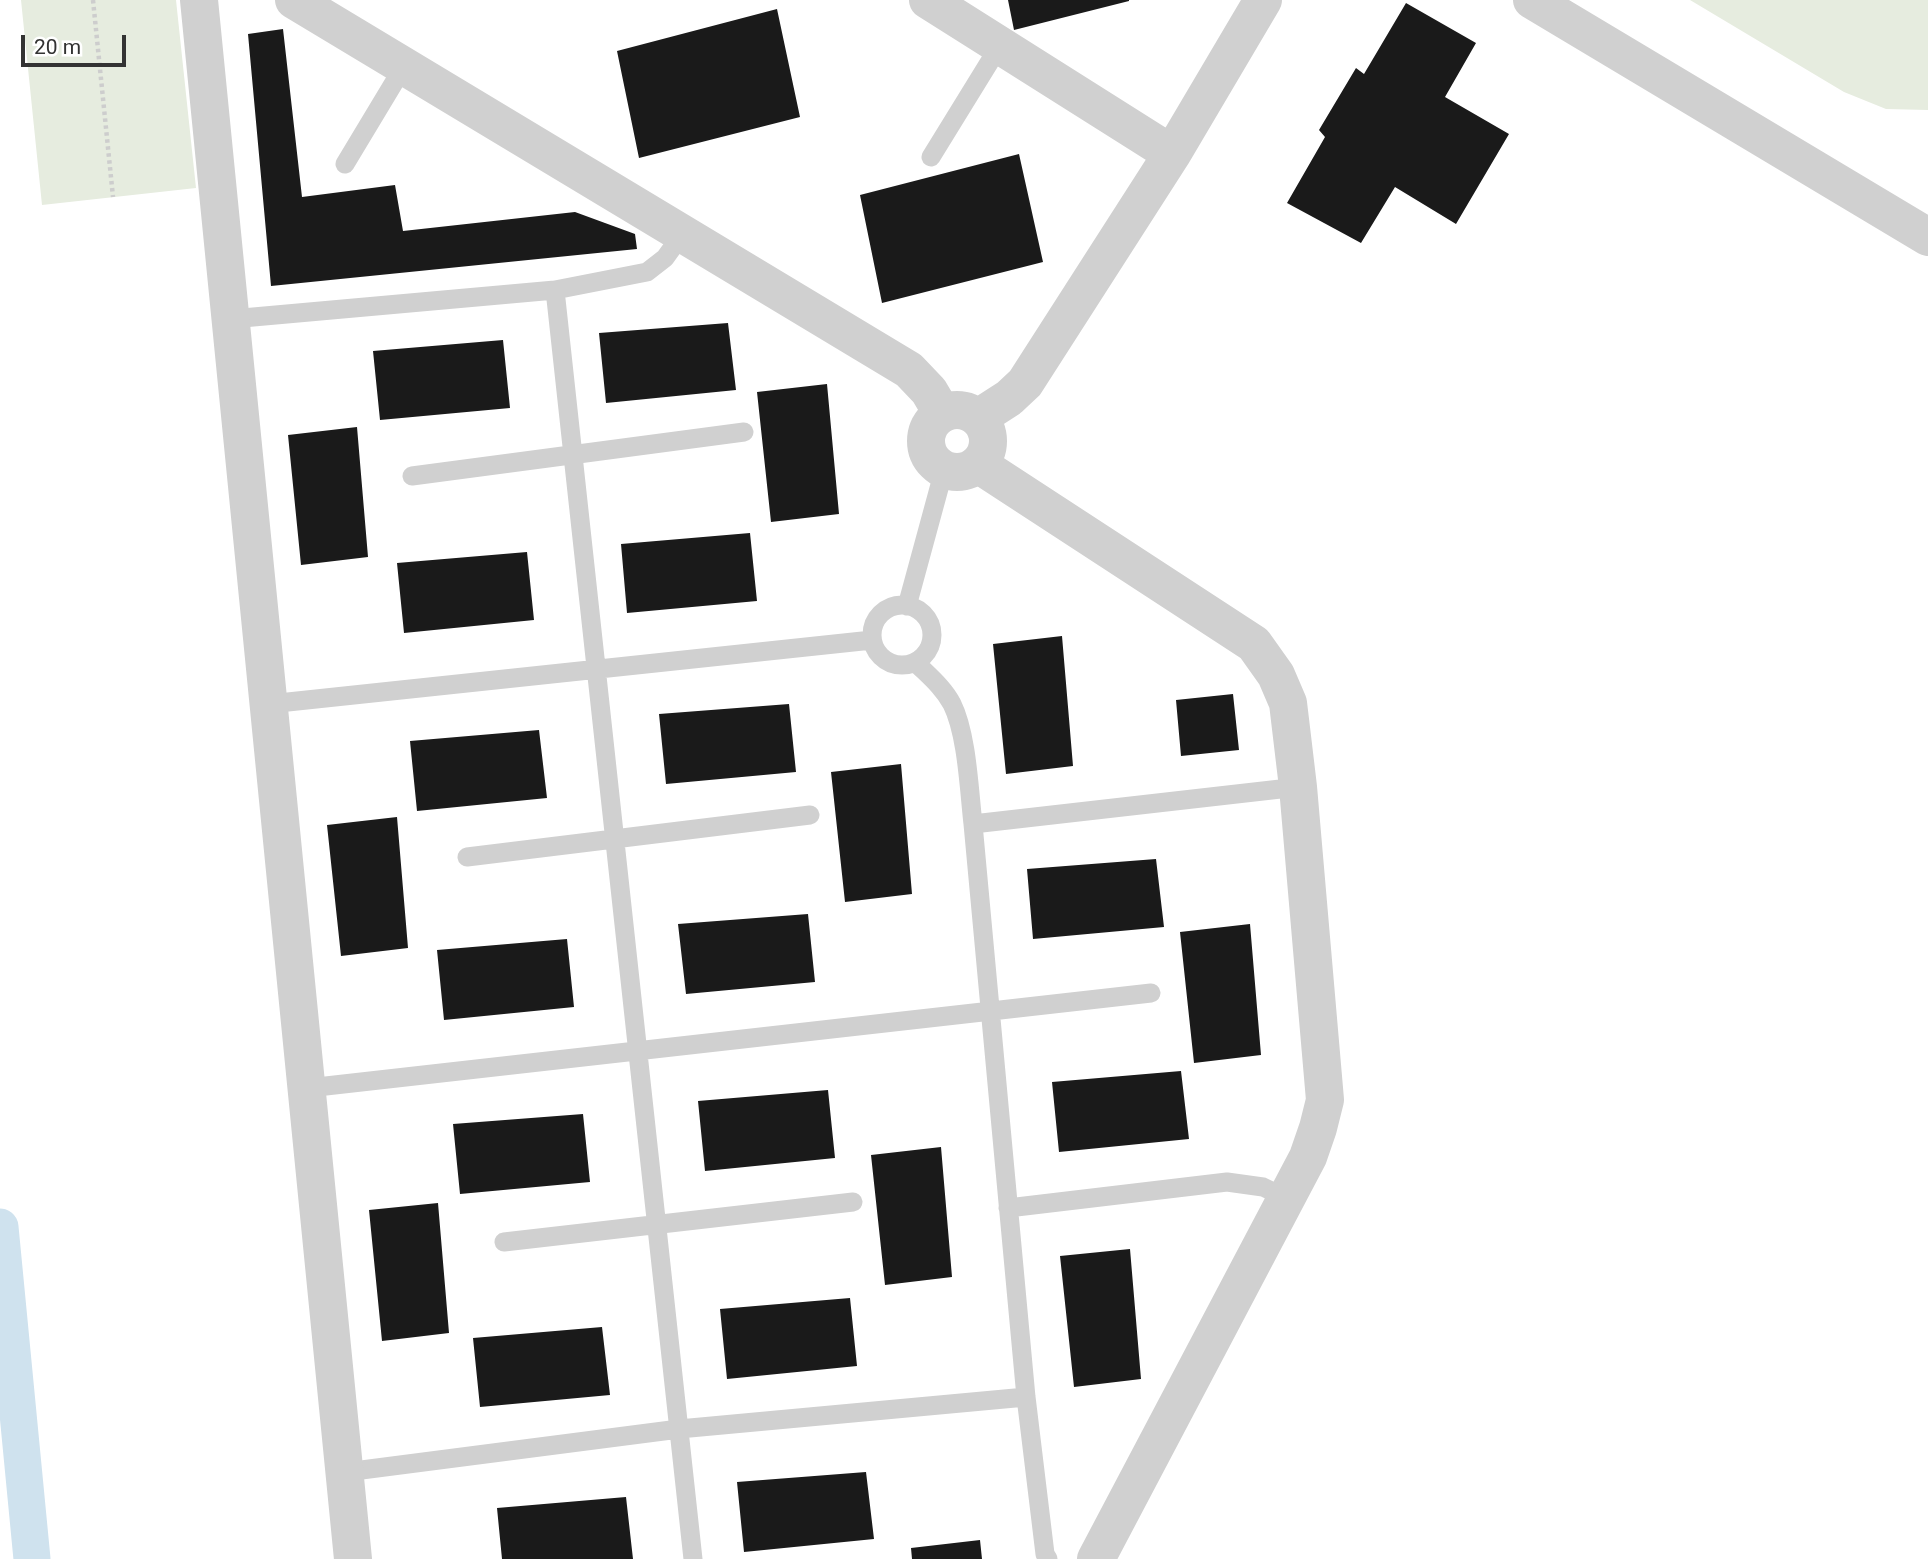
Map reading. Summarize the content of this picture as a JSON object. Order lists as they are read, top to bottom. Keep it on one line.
{"scale_bar":"20 m"}
